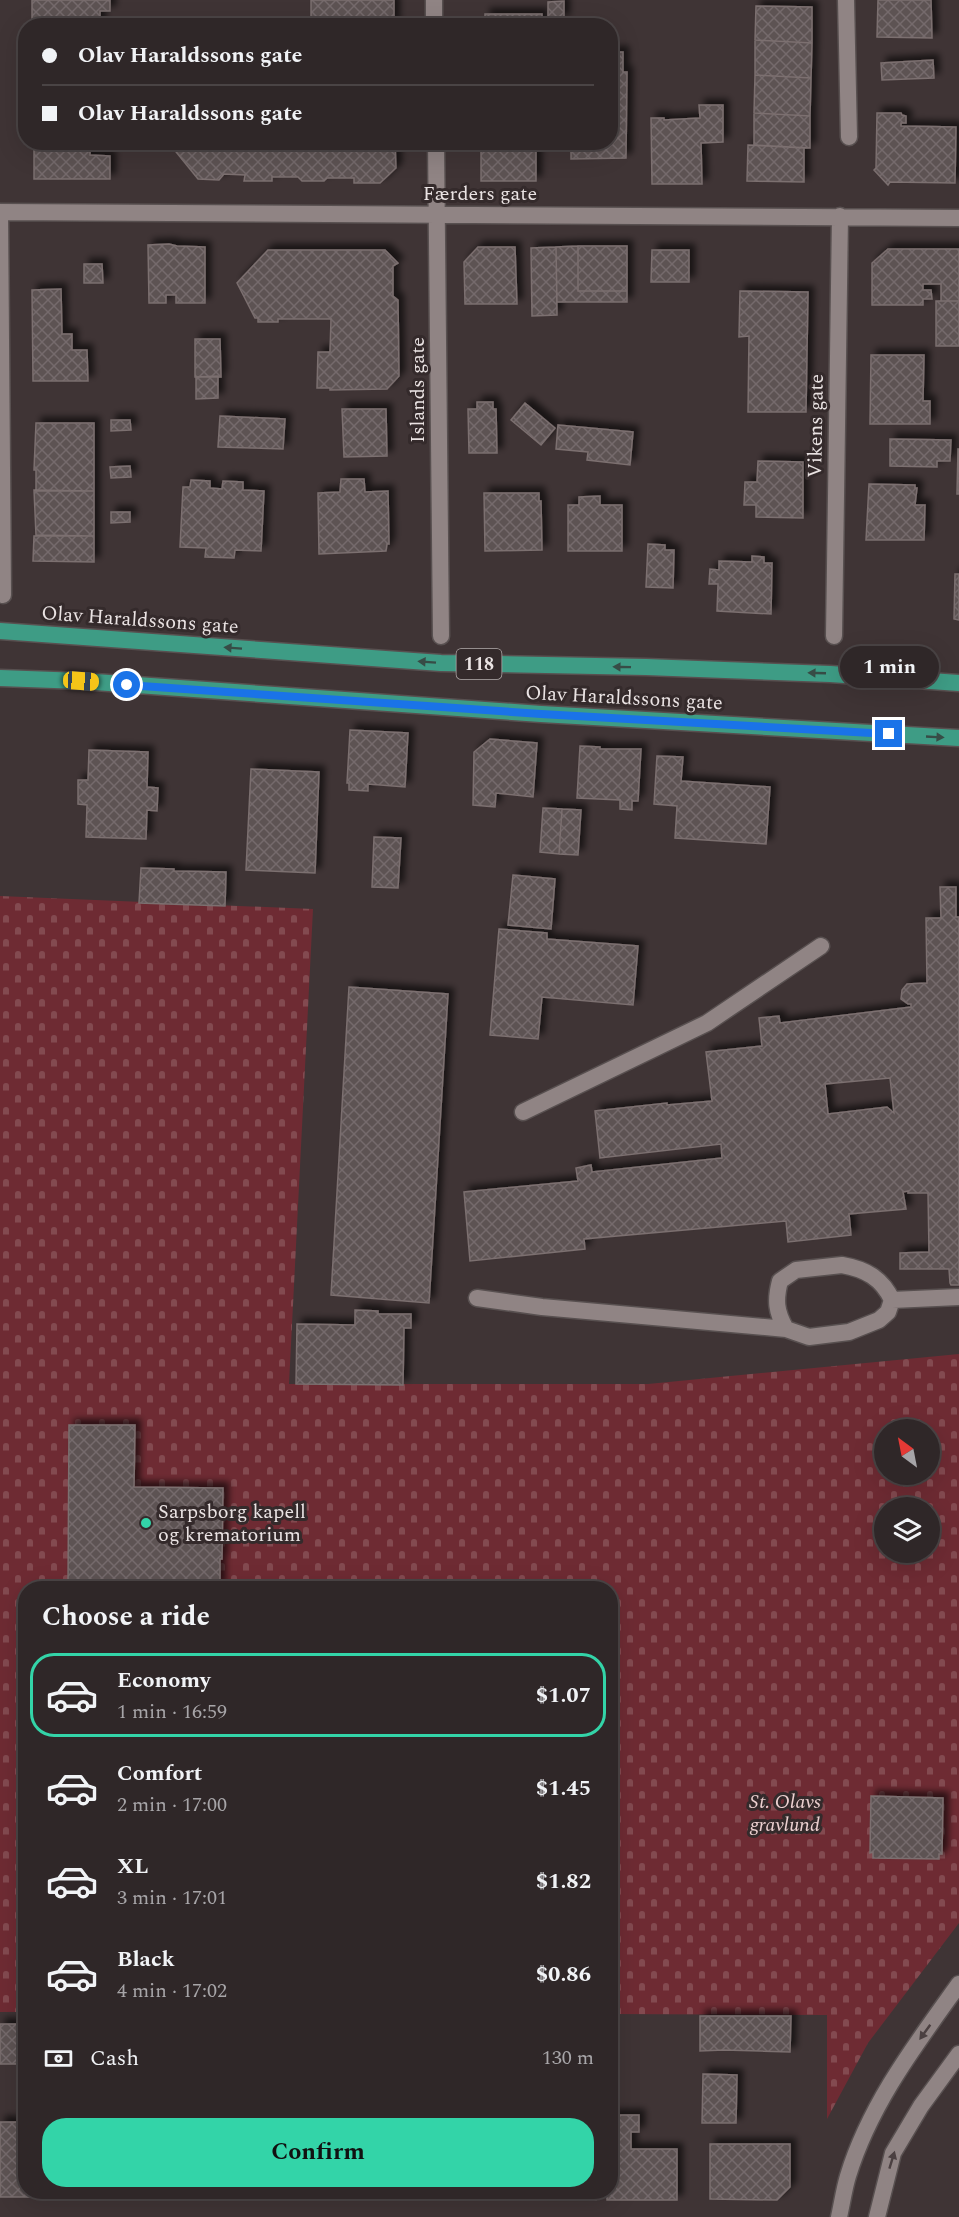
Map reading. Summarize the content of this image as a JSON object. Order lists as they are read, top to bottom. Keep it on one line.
{"streets":{"main road":["Olav Haraldssons gate","118"],"street":["Færders gate","Islands gate","Vikens gate"]},"crossings":[["Færders gate","Islands gate"],["Færders gate","Vikens gate"]],"parks":["St. Olavs gravlund"],"places":["Sarpsborg kapell og krematorium"],"north":"top left","page":{"banner":["Olav Haraldssons gate","Olav Haraldssons gate"],"bubble":"1 min","heading":"Choose a ride","list":[{"name":"Economy","note":"1 min · 16:59","value":"$1.07"},{"name":"Comfort","note":"2 min · 17:00","value":"$1.45"},{"name":"XL","note":"3 min · 17:01","value":"$1.82"},{"name":"Black","note":"4 min · 17:02","value":"$0.86"}],"pay":["Cash","130 m"],"buttons":"Confirm"}}
